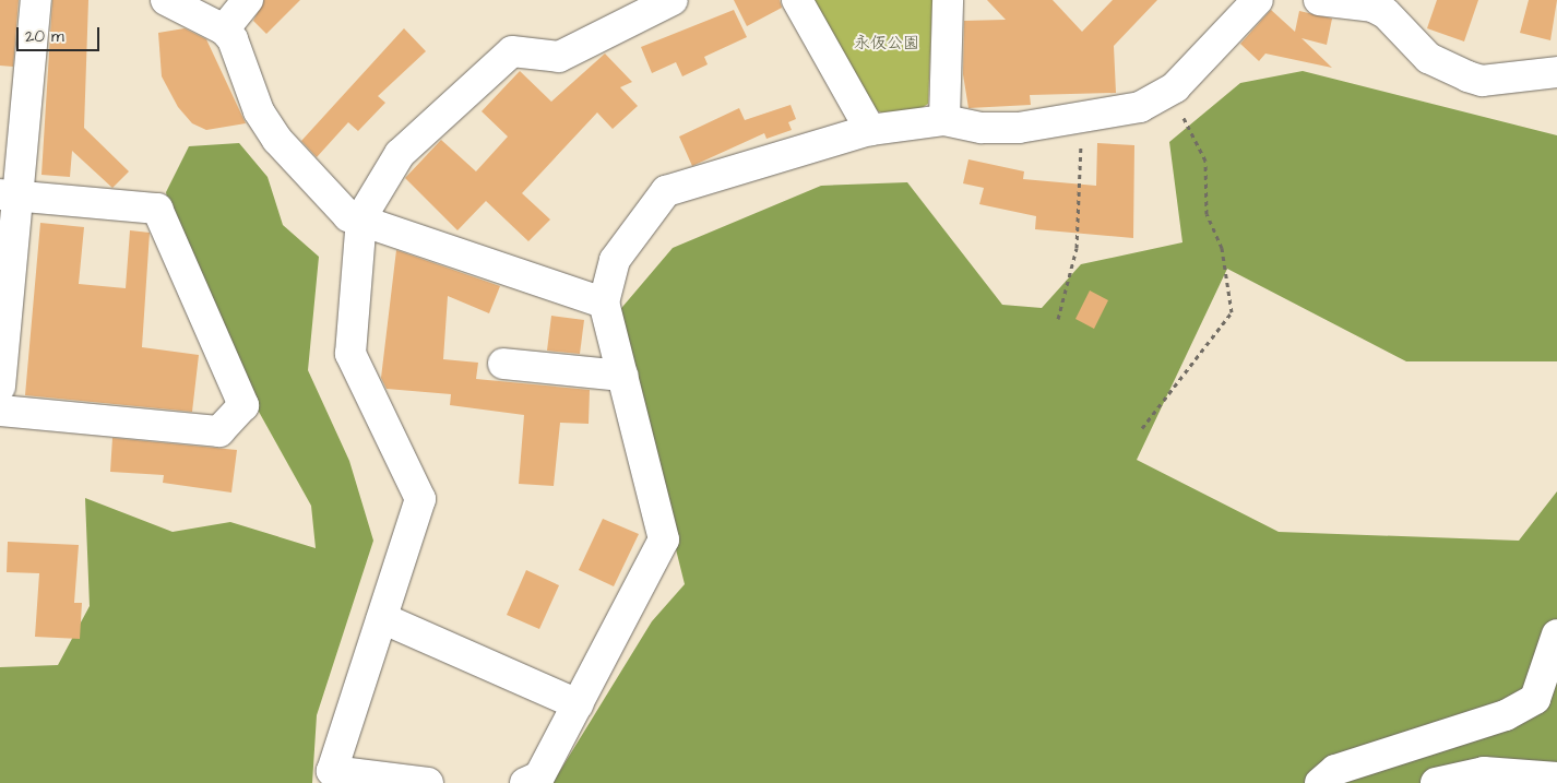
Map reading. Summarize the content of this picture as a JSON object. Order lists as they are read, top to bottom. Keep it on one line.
{"parks":["永仮公園"],"scale_bar":"20 m"}
